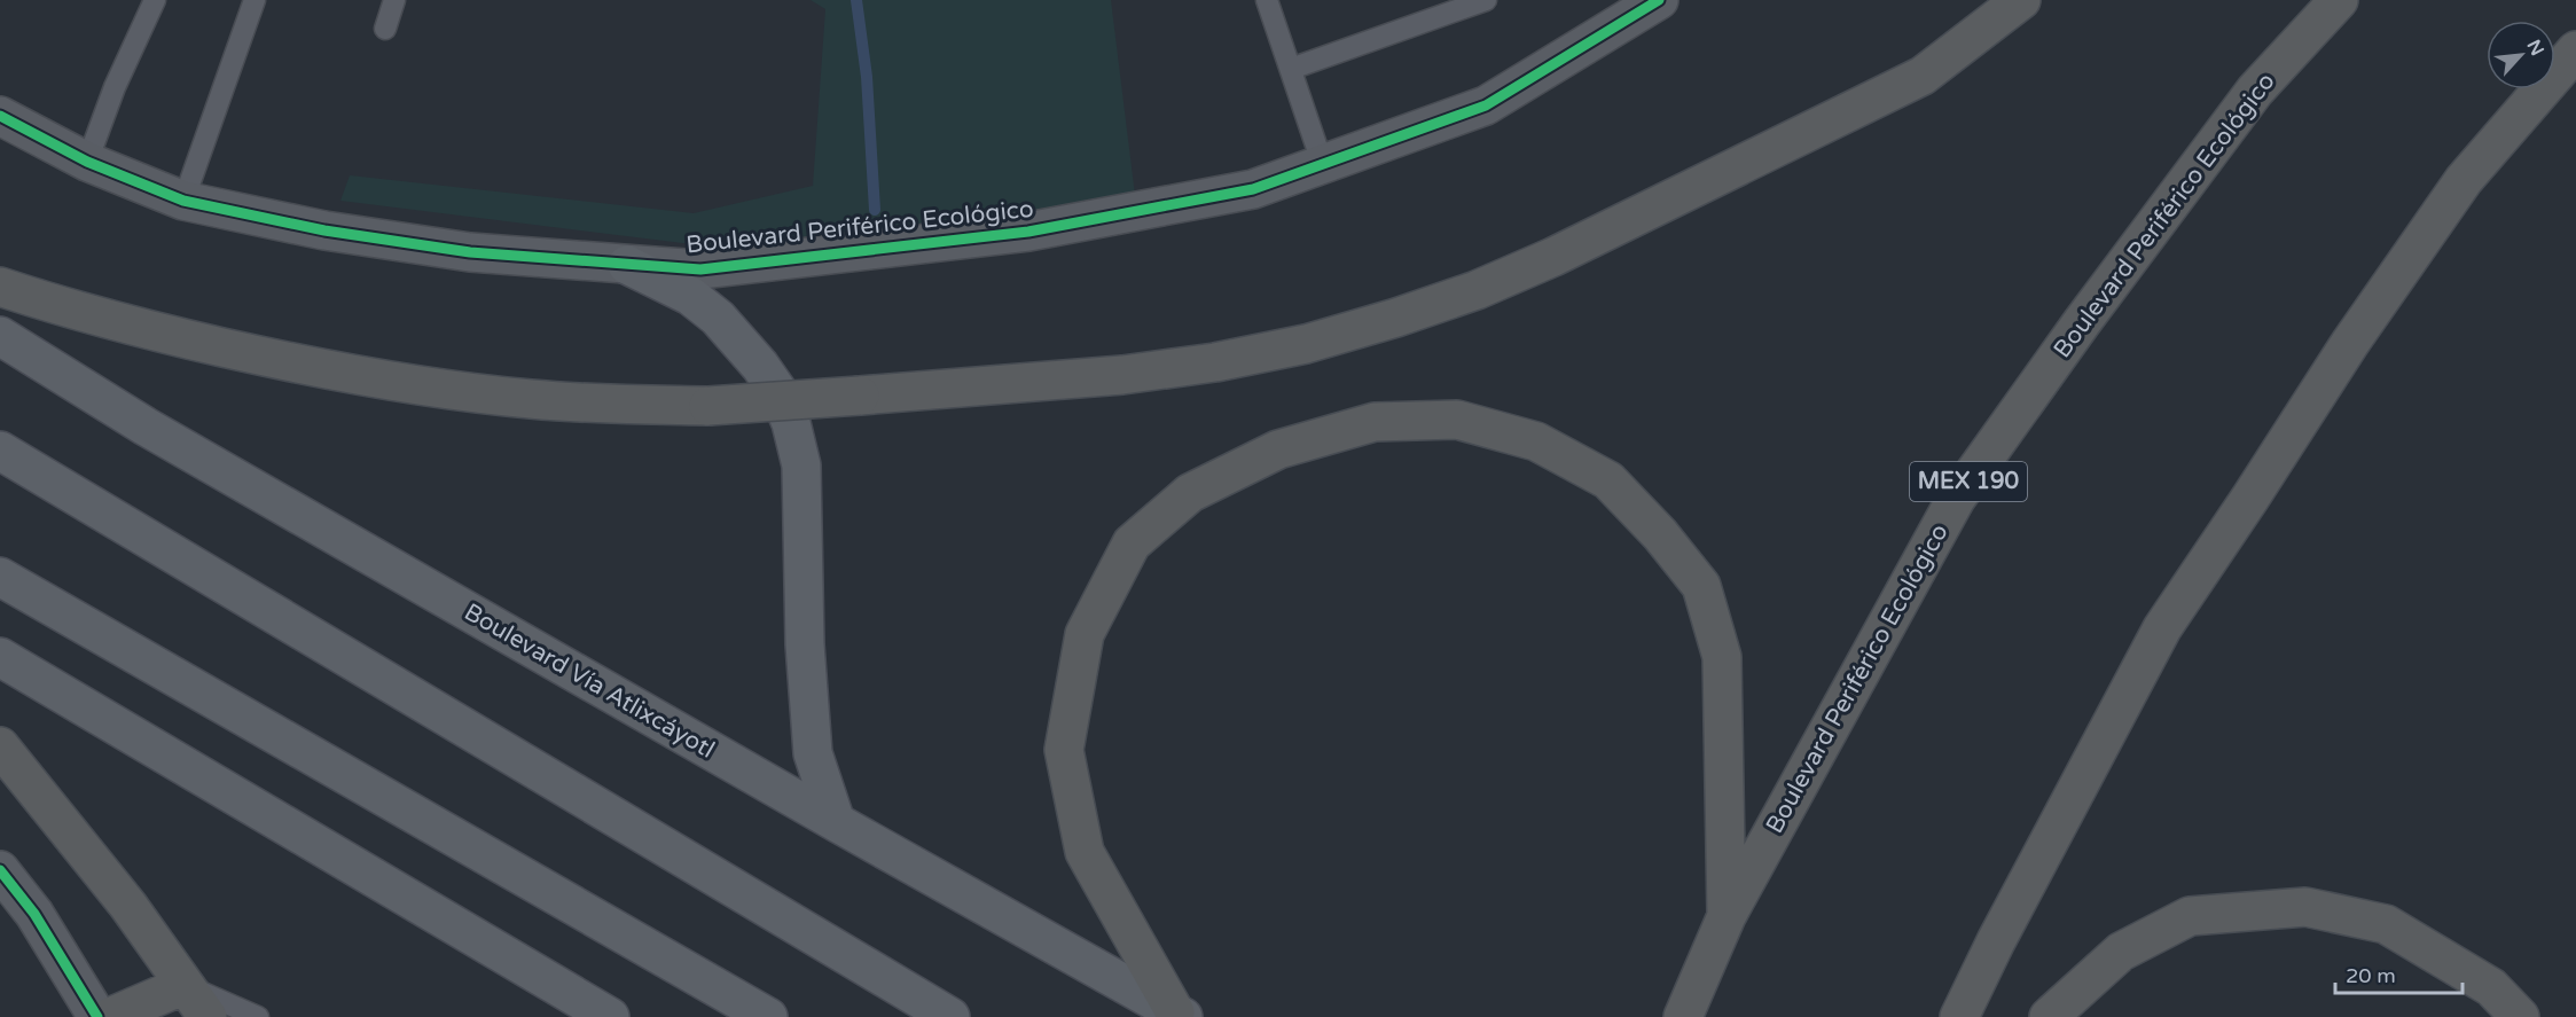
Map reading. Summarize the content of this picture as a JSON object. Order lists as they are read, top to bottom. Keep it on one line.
{"streets":{"highway":["Boulevard Periférico Ecológico","MEX 190"],"main road":["Boulevard Vía Atlixcáyotl"]},"scale_bar":"20 m","north":"top right"}
